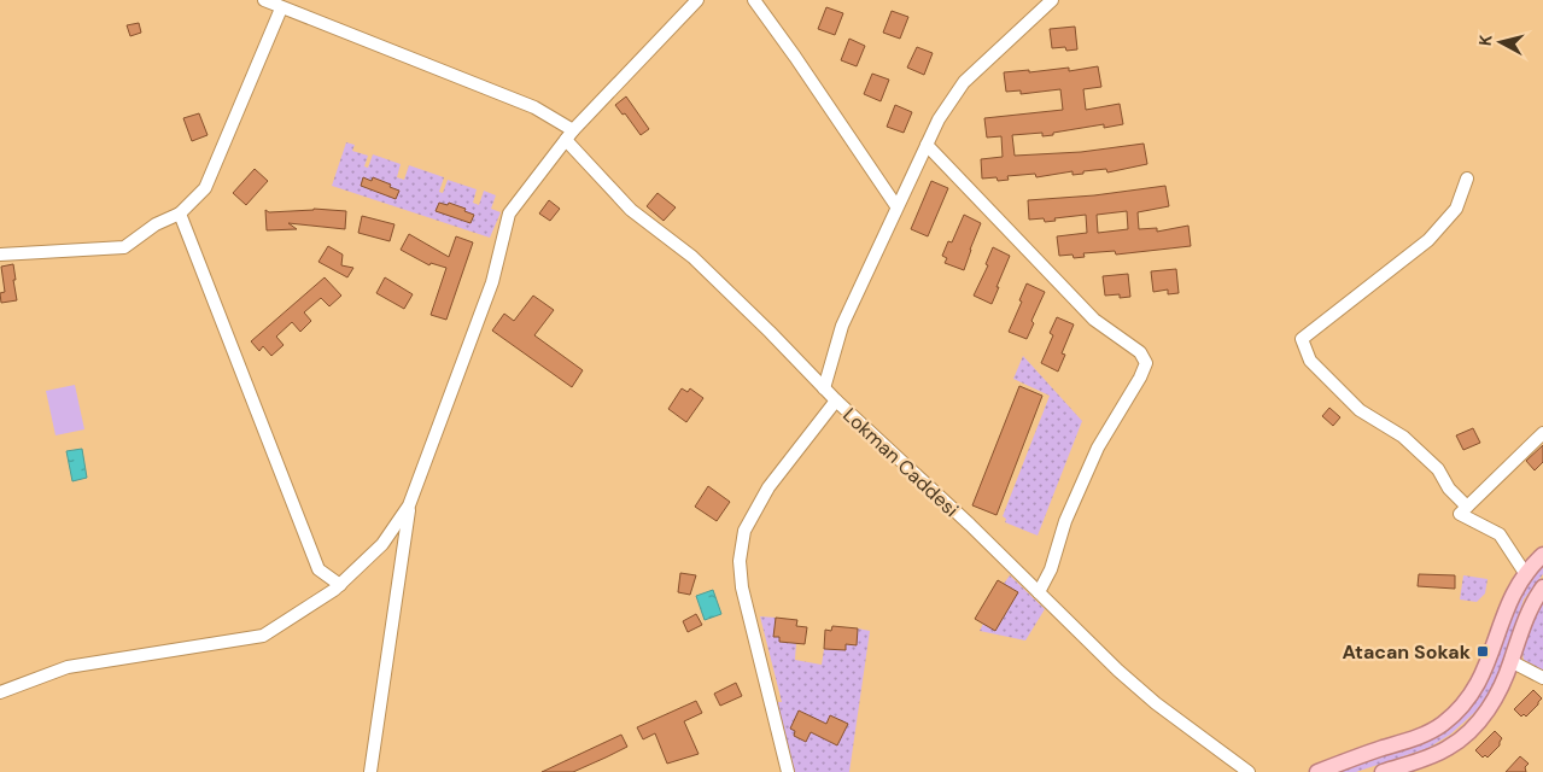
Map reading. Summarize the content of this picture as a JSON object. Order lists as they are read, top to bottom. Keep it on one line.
{"streets":{"street":["Lokman Caddesi"]},"places":{"transit":["Atacan Sokak"]},"north":"left"}
